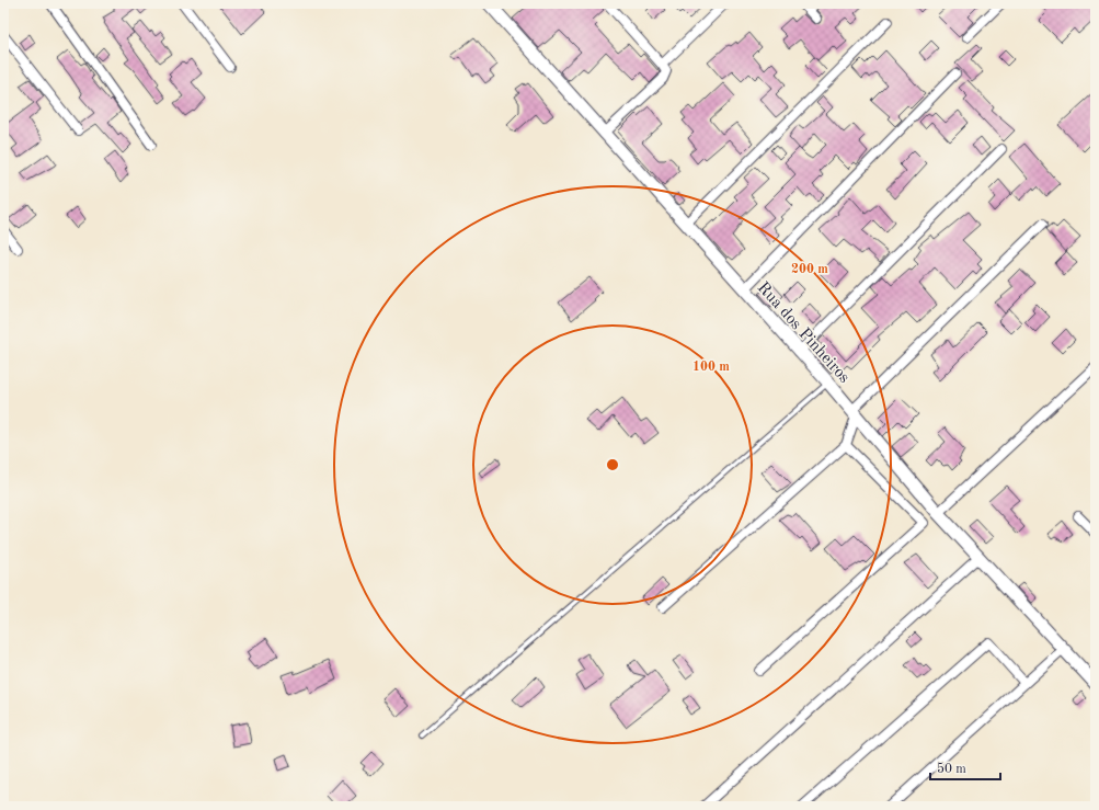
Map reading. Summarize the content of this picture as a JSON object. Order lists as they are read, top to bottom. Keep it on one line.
{"streets":{"street":["Rua dos Pinheiros"]},"scale_bar":"50 m","rings":["200 m","100 m"]}
